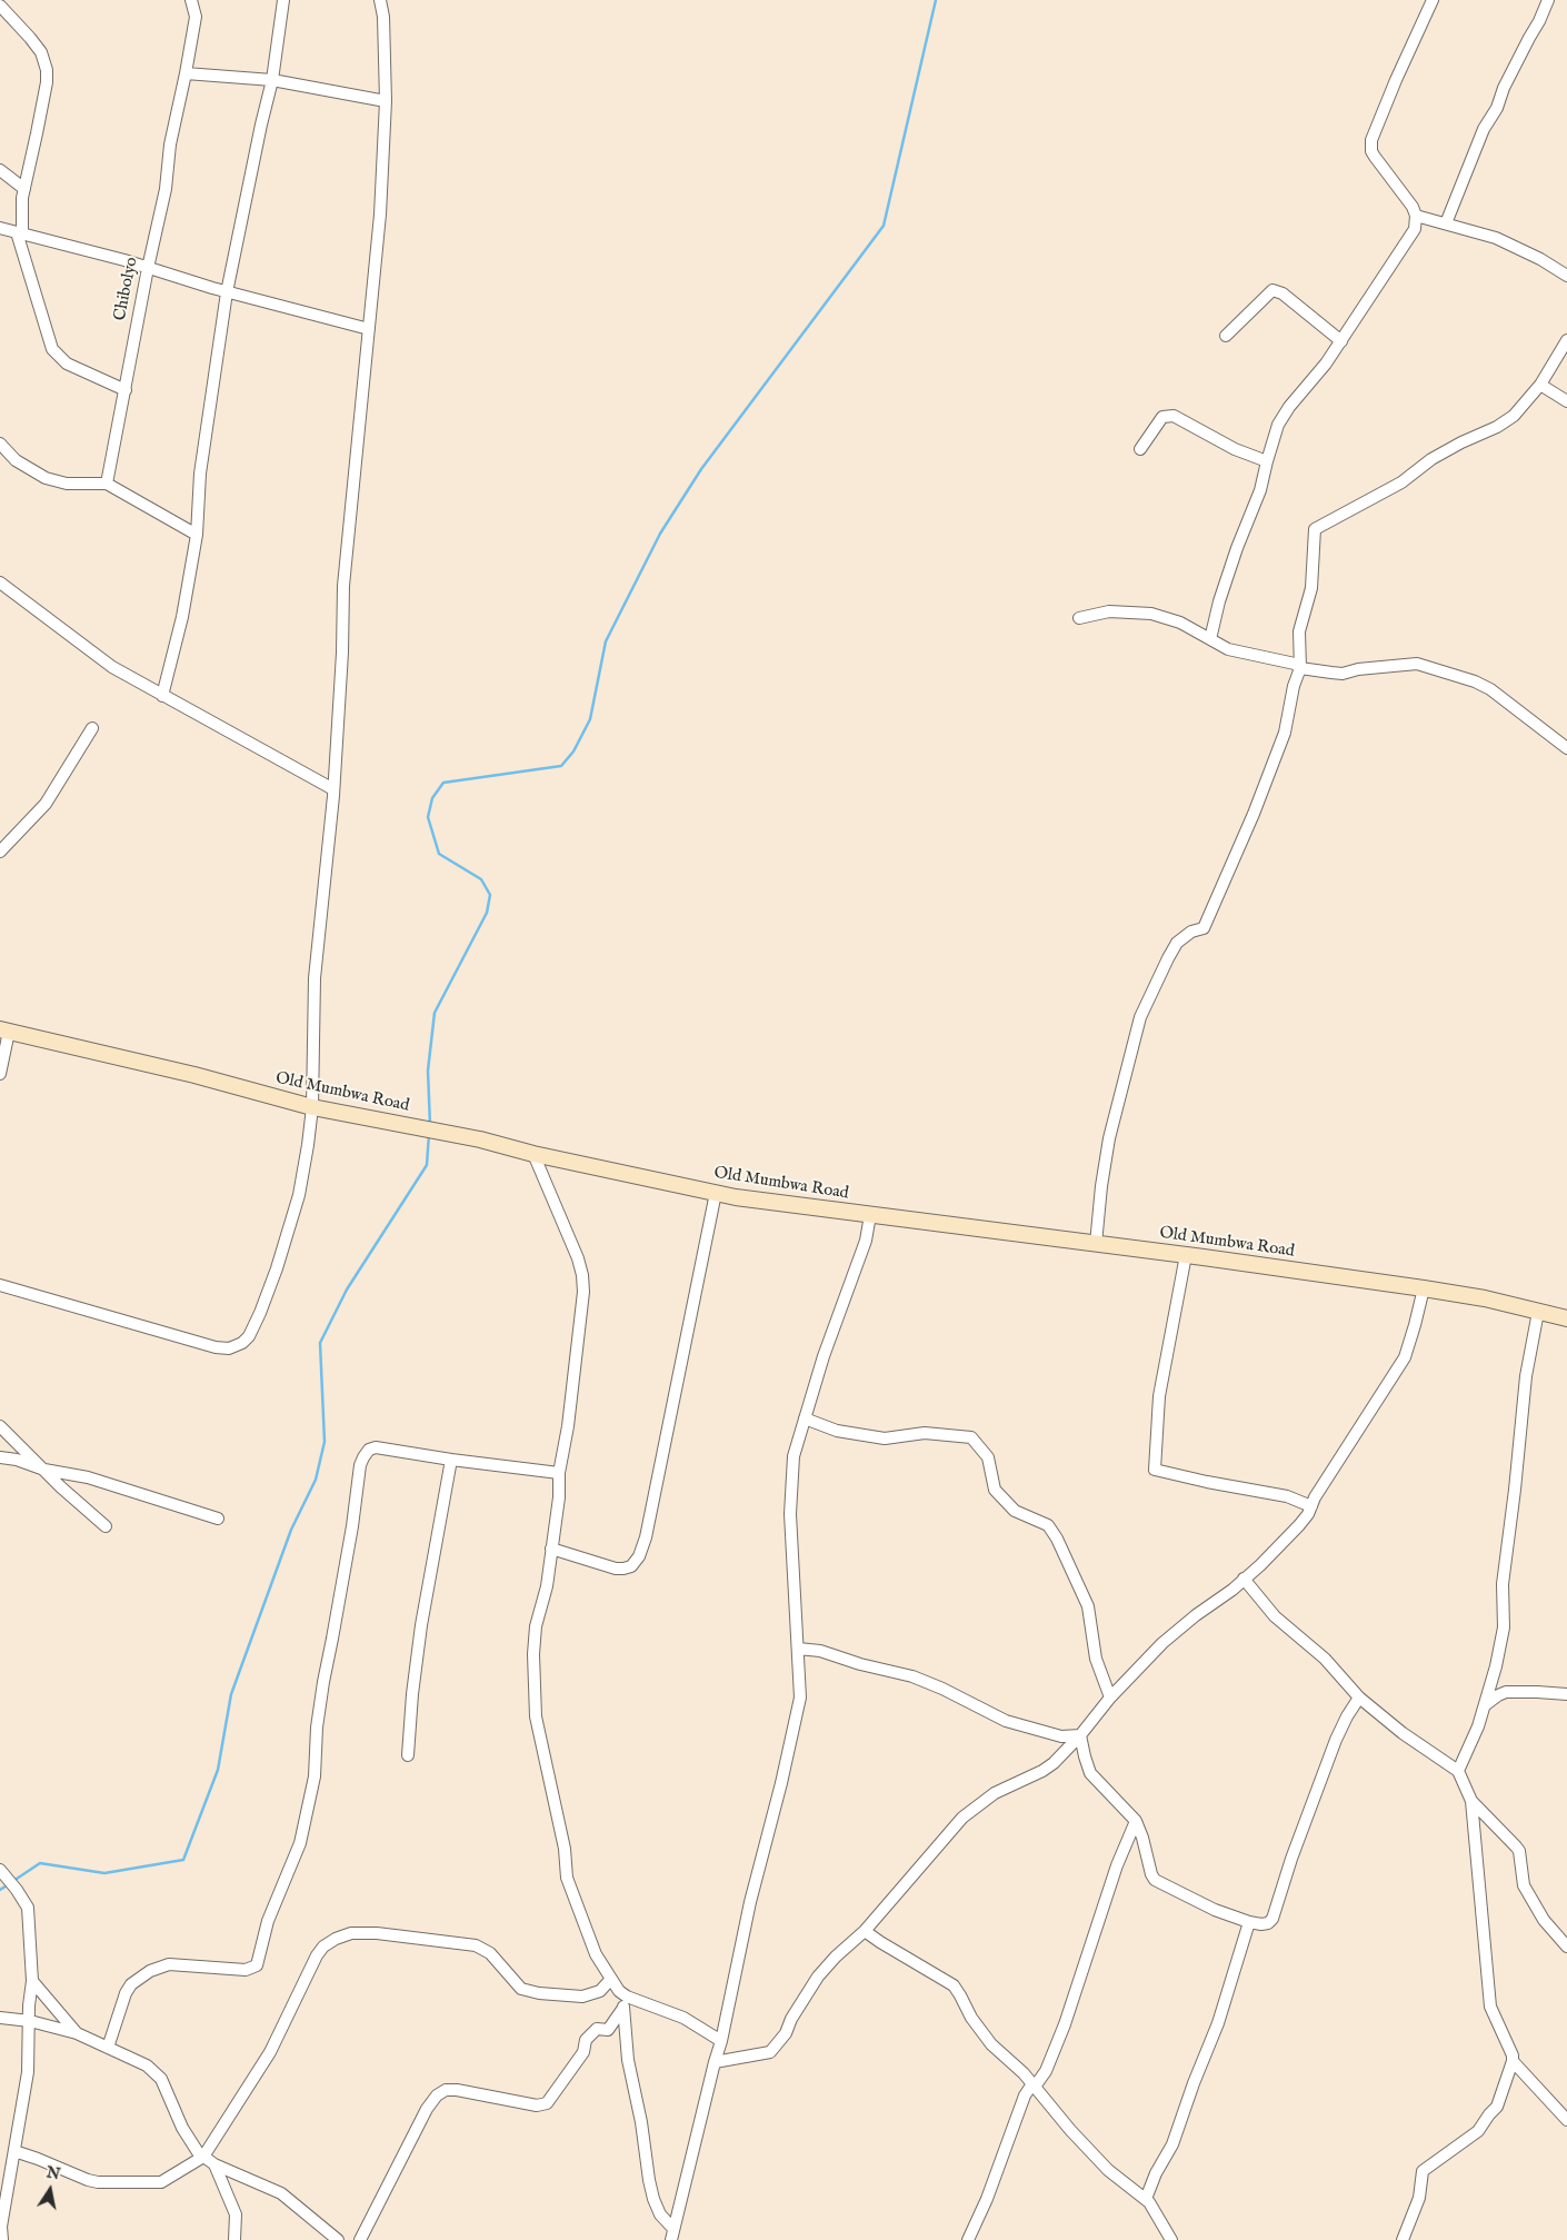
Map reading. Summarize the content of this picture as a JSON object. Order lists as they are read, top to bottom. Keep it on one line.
{"streets":{"main road":["Old Mumbwa Road"],"street":["Chibolyo"]},"north":"top"}
